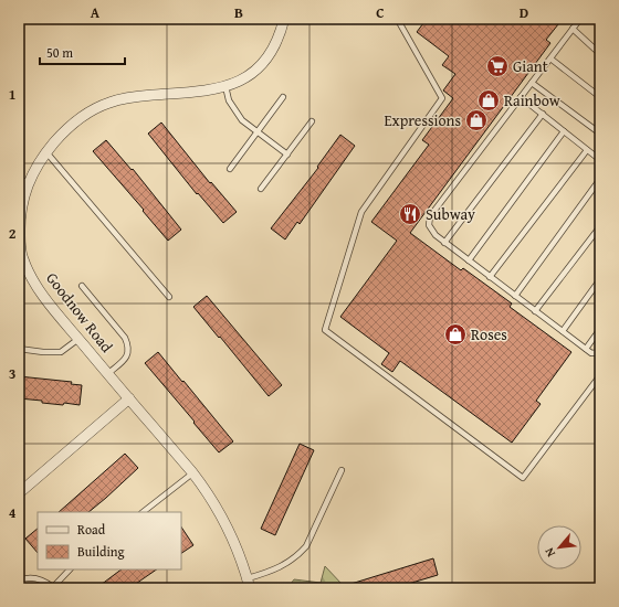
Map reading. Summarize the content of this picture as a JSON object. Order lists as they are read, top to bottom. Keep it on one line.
{"streets":{"street":["Goodnow Road"]},"places":{"supermarket":["Giant"],"shop":["Rainbow","Expressions","Roses"],"restaurant":["Subway"]},"legend":["Road","Building"],"scale_bar":"50 m","north":"bottom left","grid":{"columns":["A","B","C","D"],"rows":["1","2","3","4"]}}
